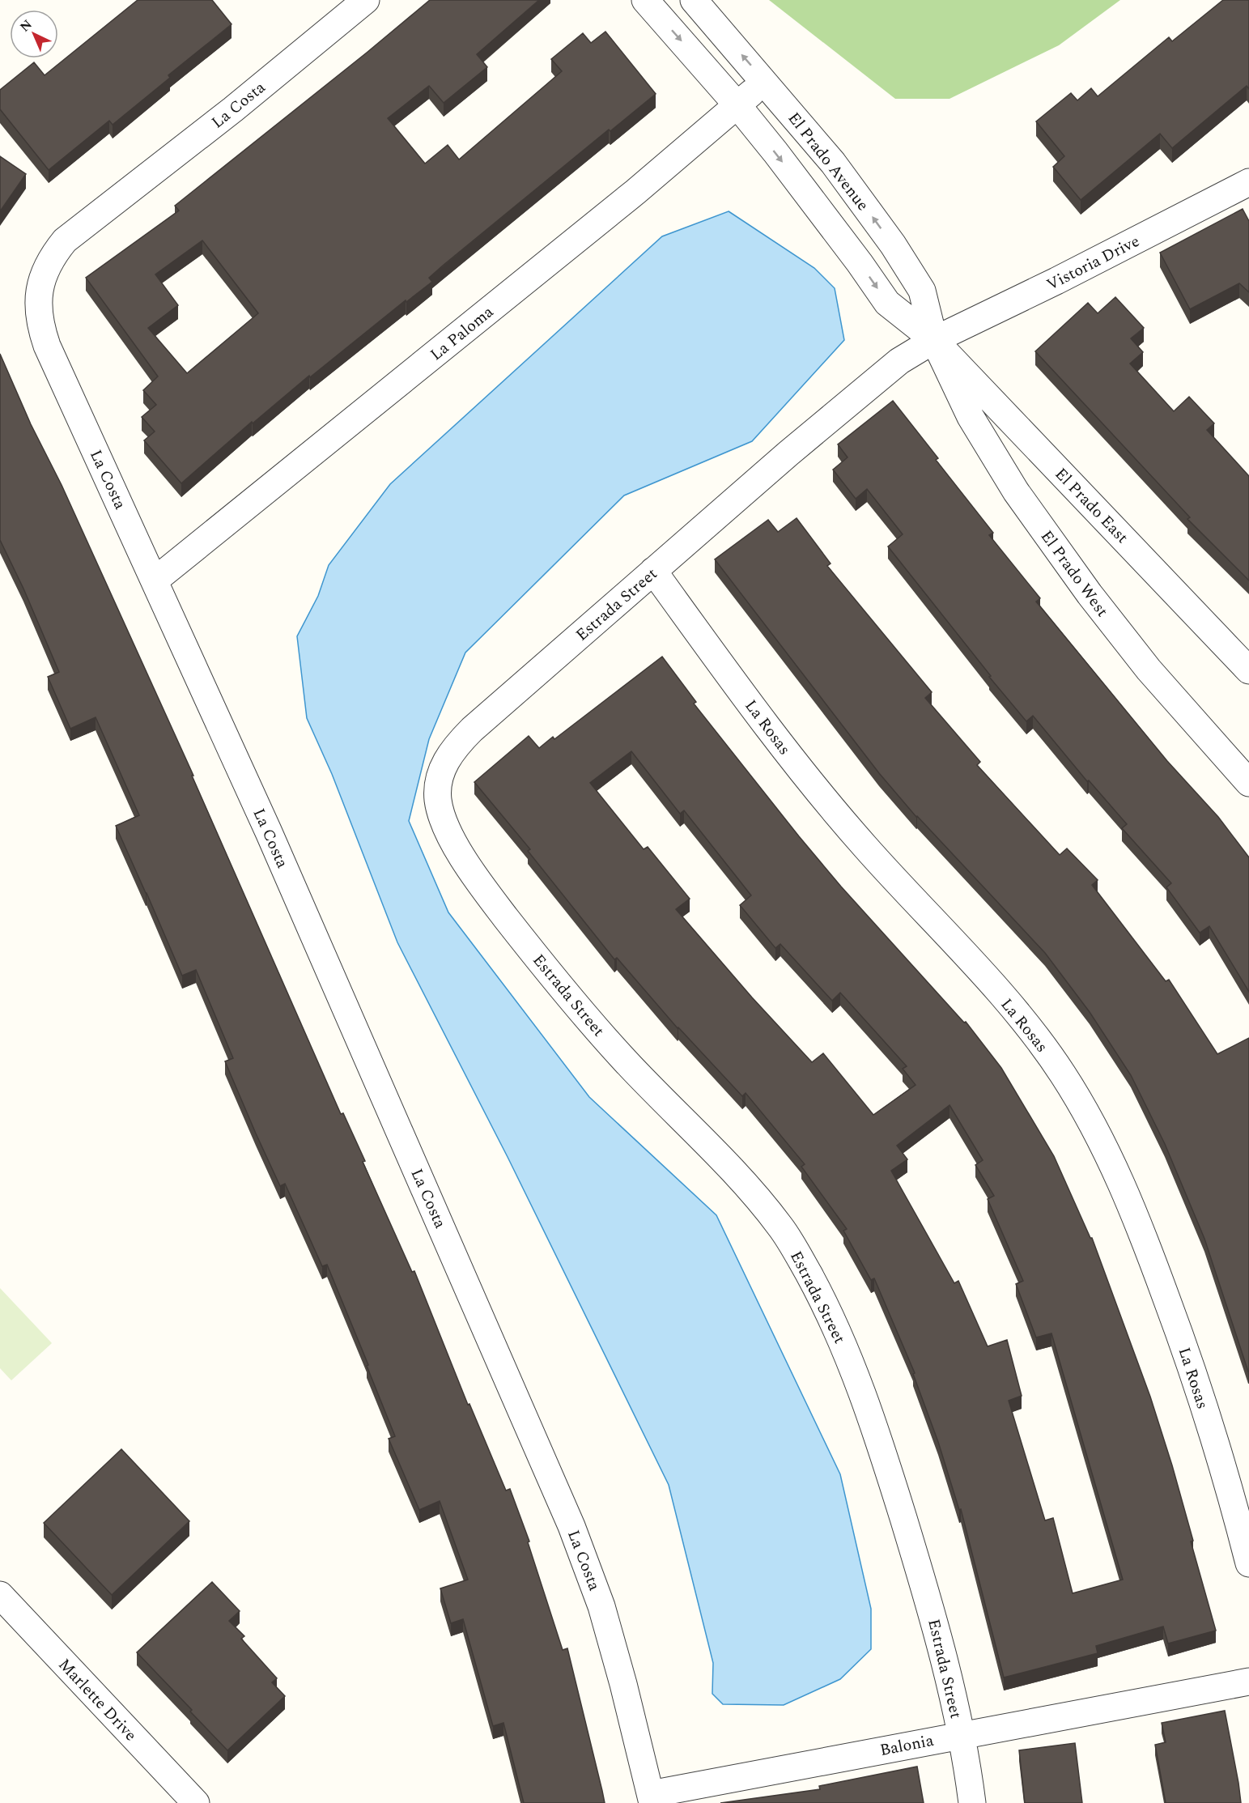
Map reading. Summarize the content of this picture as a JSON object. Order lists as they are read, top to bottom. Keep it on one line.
{"streets":{"street":["La Costa","El Prado Avenue","Vistoria Drive","La Paloma","El Prado East","El Prado West","Estrada Street","La Rosas","Marlette Drive","Balonia"]},"crossings":[["La Costa","La Paloma"],["La Costa","Balonia"],["El Prado Avenue","Vistoria Drive"],["El Prado Avenue","La Paloma"],["El Prado Avenue","El Prado East"],["El Prado Avenue","El Prado West"],["El Prado Avenue","Estrada Street"],["Vistoria Drive","El Prado East"],["Vistoria Drive","El Prado West"],["Vistoria Drive","Estrada Street"],["La Paloma","El Prado East"],["El Prado East","El Prado West"],["El Prado East","Estrada Street"],["El Prado West","Estrada Street"],["Estrada Street","La Rosas"],["Estrada Street","Balonia"]],"one_way":["El Prado Avenue","El Prado East"],"north":"top left"}
